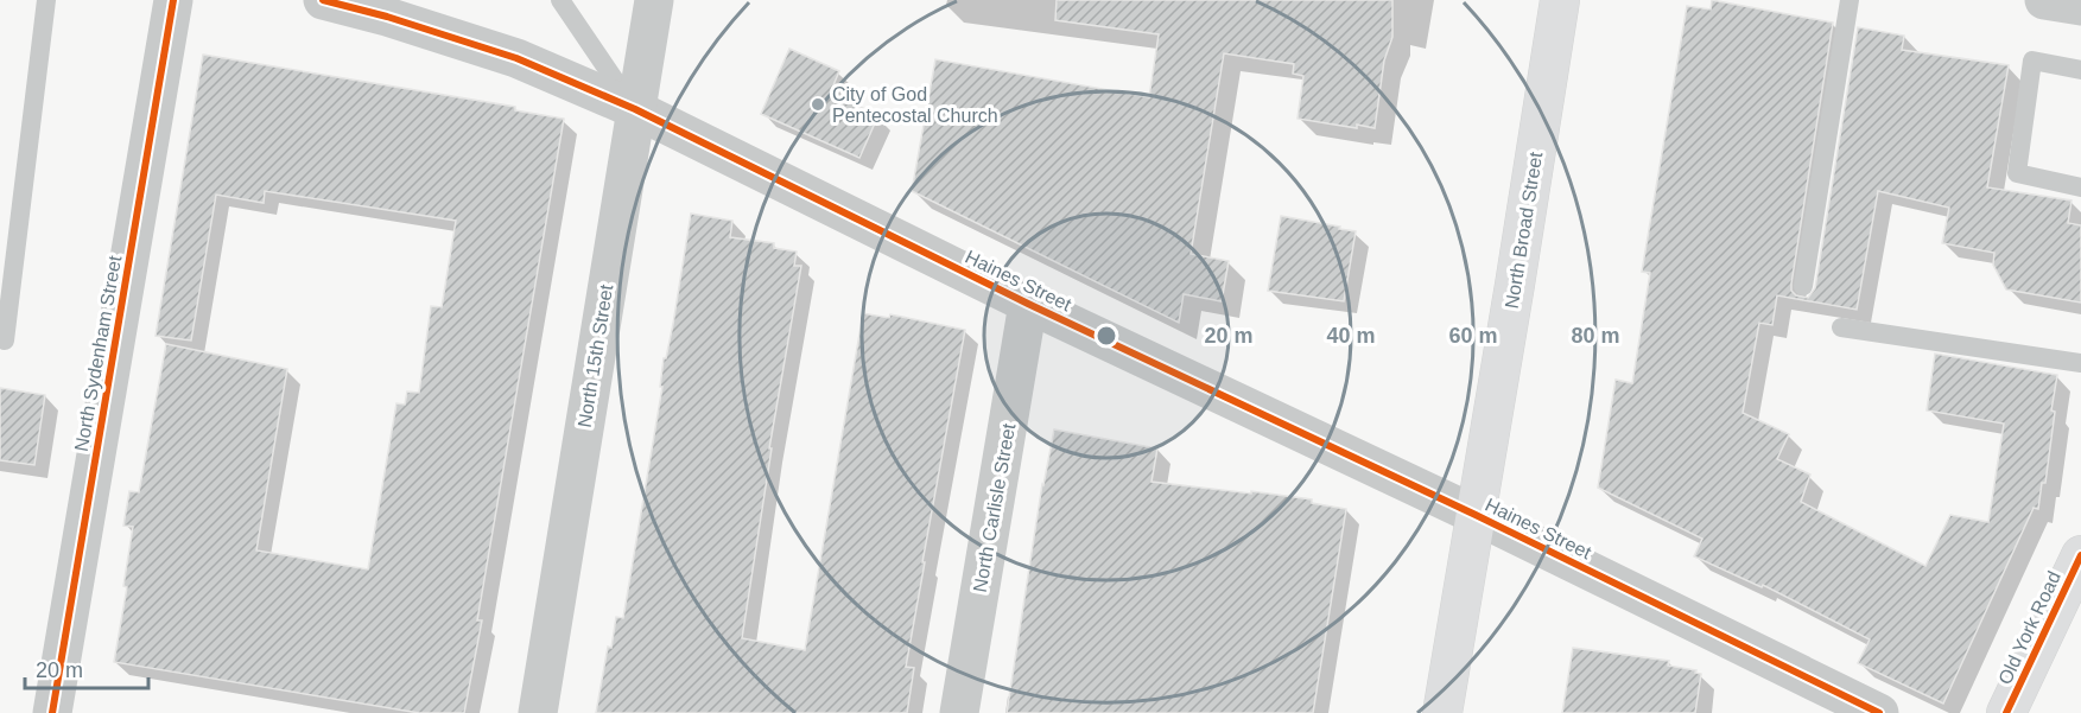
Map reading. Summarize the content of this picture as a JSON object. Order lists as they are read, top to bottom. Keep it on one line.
{"streets":{"main road":["North Broad Street","Old York Road"],"street":["Haines Street","North Sydenham Street","North 15th Street","North Carlisle Street"]},"crossings":[["North Broad Street","Haines Street"],["Haines Street","North 15th Street"],["Haines Street","North Carlisle Street"]],"places":["City of God Pentecostal Church"],"scale_bar":"20 m","rings":["20 m","40 m","60 m","80 m"]}
